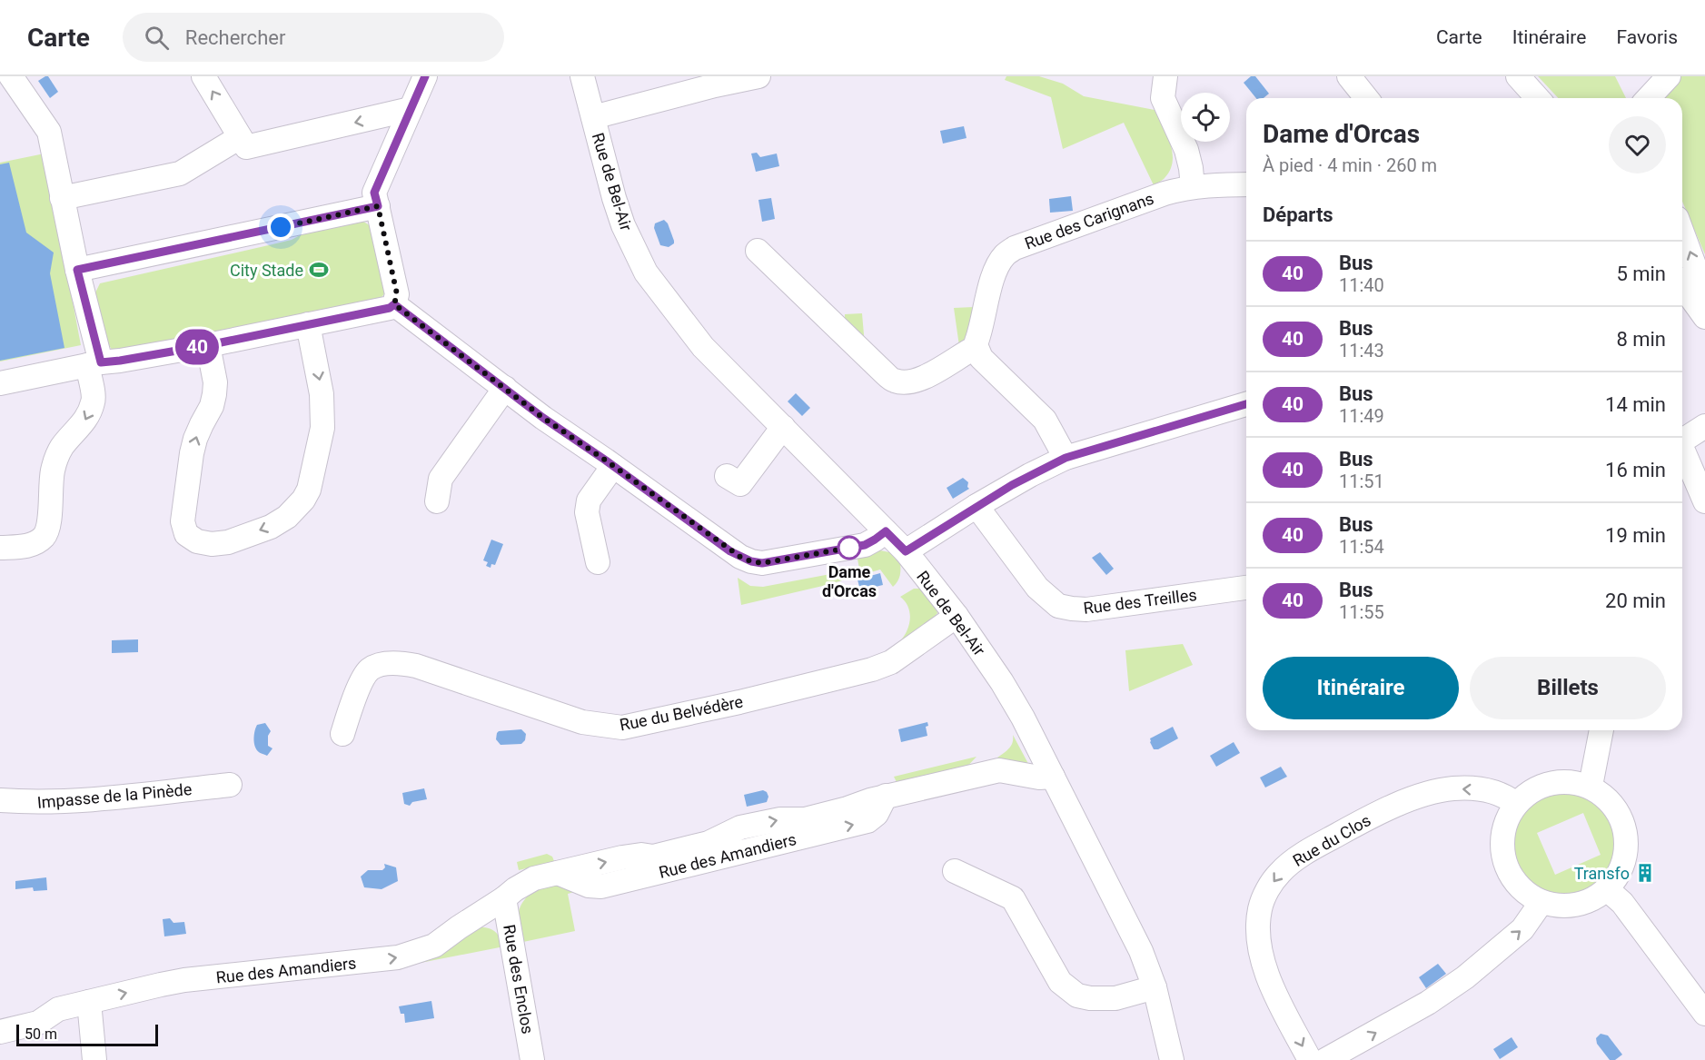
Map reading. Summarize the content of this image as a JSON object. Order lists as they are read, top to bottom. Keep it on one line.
{"streets":{"street":["Rue de Bel-Air","Rue des Carignans","Rue des Treilles","Rue du Belvédère","Impasse de la Pinède","Rue du Clos","Rue des Amandiers","Rue des Enclos"]},"crossings":[["Rue de Bel-Air","Rue du Belvédère"],["Rue de Bel-Air","Rue des Amandiers"],["Rue des Amandiers","Rue des Enclos"]],"one_way":["Rue des Amandiers"],"places":{"sports":["City Stade"],"other":["Dame d'Orcas"],"building":["Transfo"]},"lines":["bus line 40"],"scale_bar":"50 m","page":{"header":"Carte","search":"Rechercher","nav":["Carte","Itinéraire","Favoris"],"on_map":"40","heading":[["Dame d'Orcas","À pied · 4 min · 260 m"],"Départs"],"list":[{"mark":"40","name":"Bus","note":"11:40","value":"5 min"},{"mark":"40","name":"Bus","note":"11:43","value":"8 min"},{"mark":"40","name":"Bus","note":"11:49","value":"14 min"},{"mark":"40","name":"Bus","note":"11:51","value":"16 min"},{"mark":"40","name":"Bus","note":"11:54","value":"19 min"},{"mark":"40","name":"Bus","note":"11:55","value":"20 min"}],"buttons":["Itinéraire","Billets"],"scale":"50 m"}}
